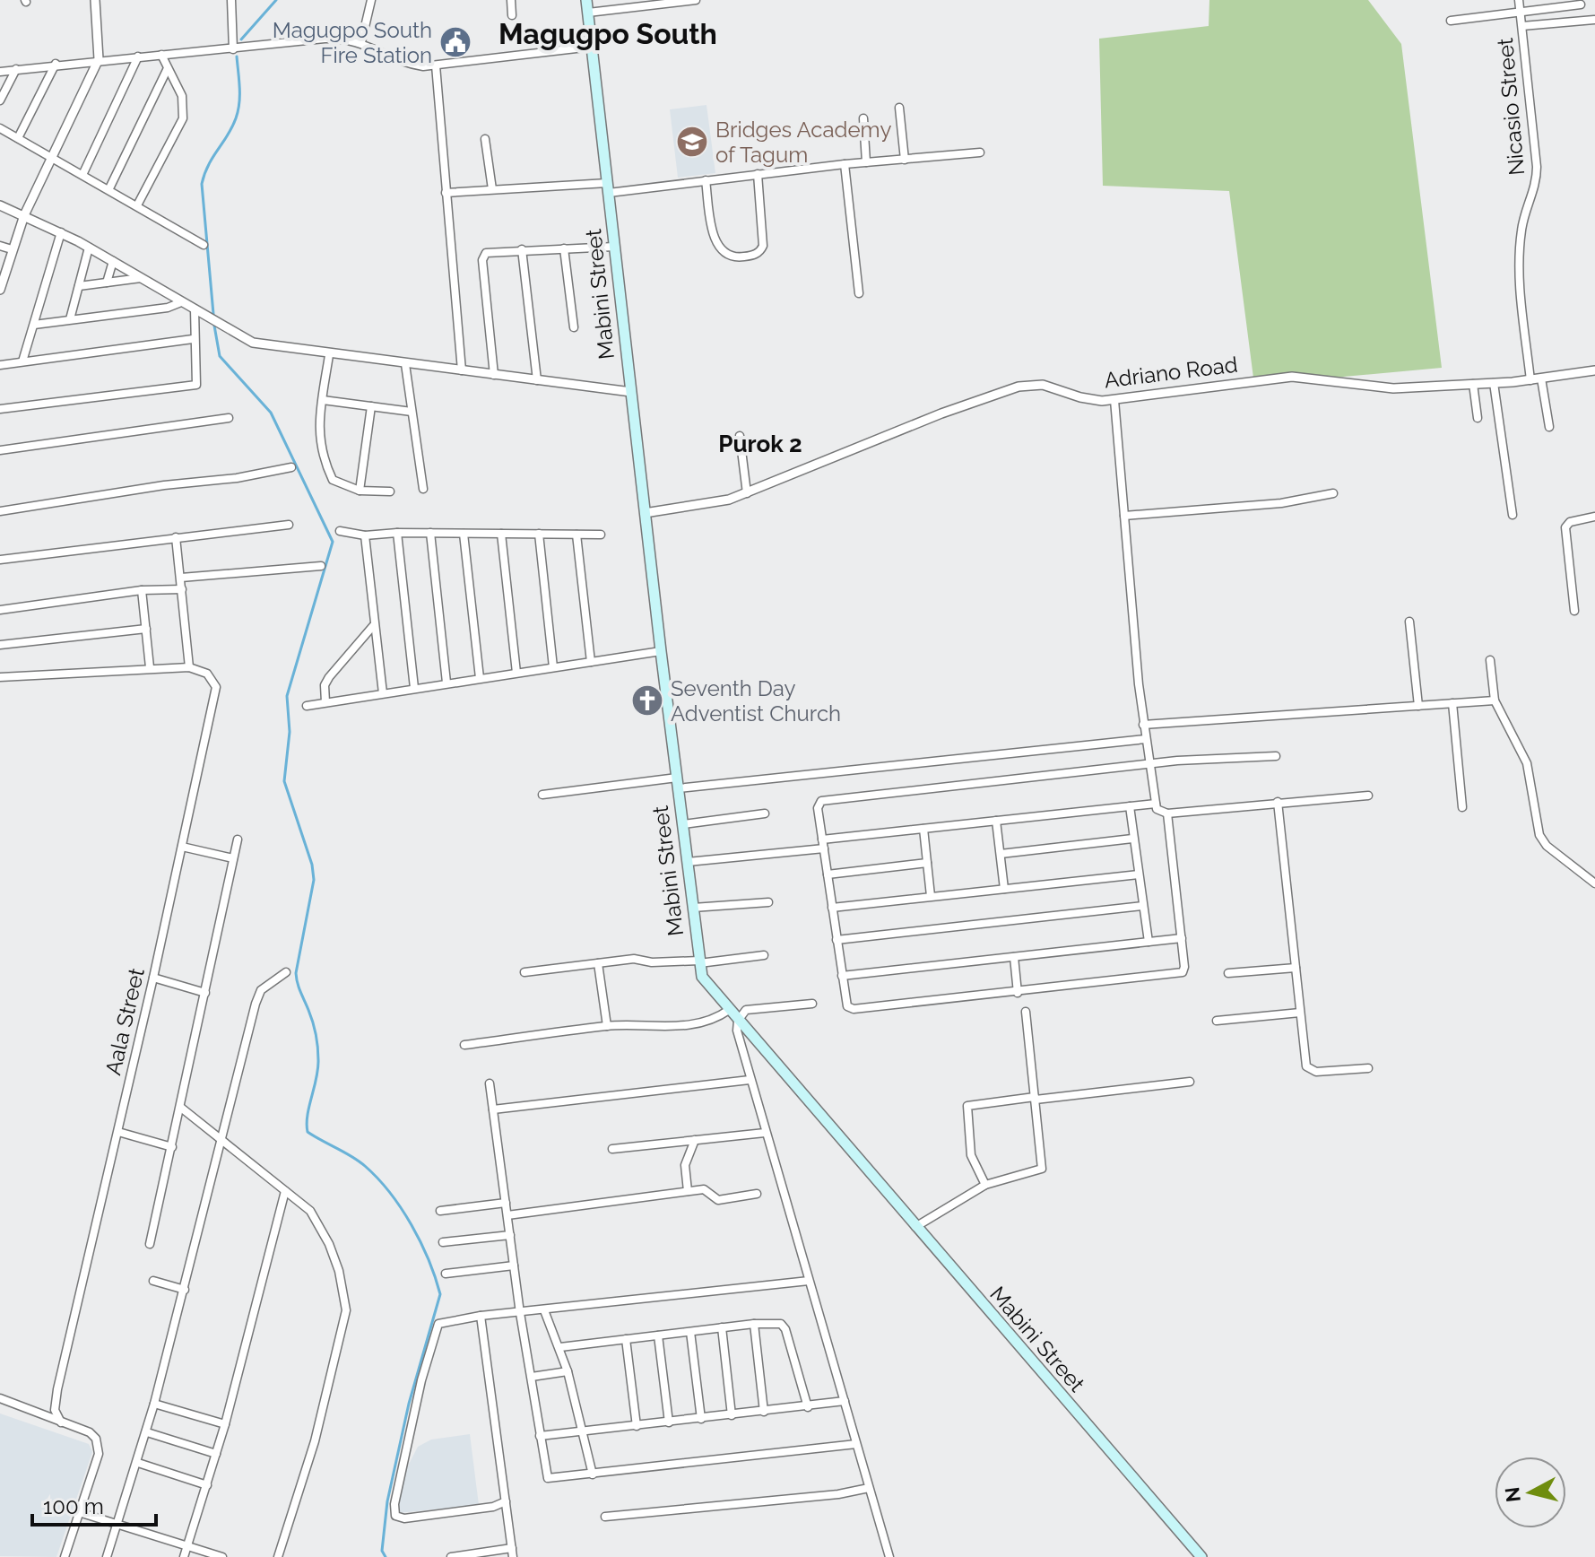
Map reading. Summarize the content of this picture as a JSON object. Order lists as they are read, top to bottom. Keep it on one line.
{"streets":{"main road":["Mabini Street"],"street":["Nicasio Street","Adriano Road","Aala Street"]},"crossings":[["Nicasio Street","Adriano Road"],["Mabini Street","Adriano Road"]],"districts":["Magugpo South","Purok 2"],"places":{"public building":["Magugpo South Fire Station"],"school or university":["Bridges Academy of Tagum"],"church":["Seventh Day Adventist Church"]},"scale_bar":"100 m","north":"left"}
